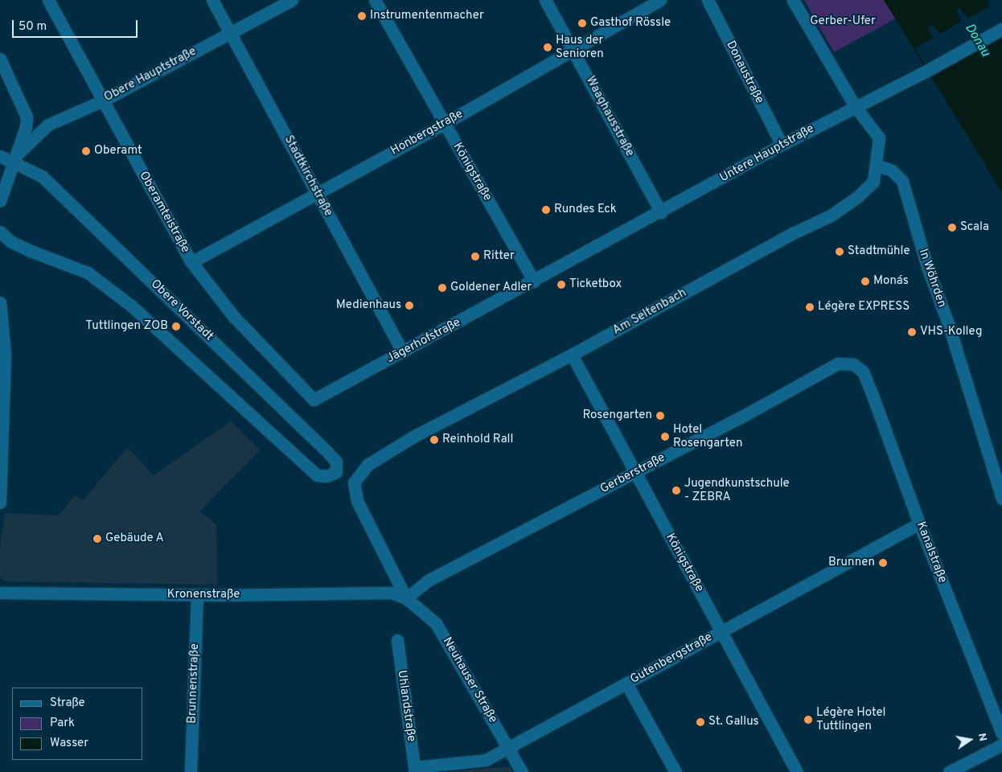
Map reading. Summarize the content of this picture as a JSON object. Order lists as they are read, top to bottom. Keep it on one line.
{"streets":{"street":["Donaustraße","Obere Hauptstraße","Waaghausstraße","Honbergstraße","Untere Hauptstraße","Königstraße","Stadtkirchstraße","Oberamteistraße","In Wöhrden","Obere Vorstadt","Am Seltenbach","Jägerhofstraße","Gerberstraße","Kanalstraße","Kronenstraße","Gutenbergstraße","Neuhauser Straße","Brunnenstraße","Uhlandstraße"]},"crossings":[["Donaustraße","Untere Hauptstraße"],["Obere Hauptstraße","Stadtkirchstraße"],["Obere Hauptstraße","Oberamteistraße"],["Obere Hauptstraße","Obere Vorstadt"],["Waaghausstraße","Honbergstraße"],["Waaghausstraße","Untere Hauptstraße"],["Honbergstraße","Königstraße"],["Honbergstraße","Stadtkirchstraße"],["Honbergstraße","Oberamteistraße"],["Untere Hauptstraße","Königstraße"],["Untere Hauptstraße","Am Seltenbach"],["Untere Hauptstraße","Jägerhofstraße"],["Königstraße","Am Seltenbach"],["Königstraße","Jägerhofstraße"],["Königstraße","Gerberstraße"],["Königstraße","Gutenbergstraße"],["Stadtkirchstraße","Jägerhofstraße"],["Oberamteistraße","Jägerhofstraße"],["In Wöhrden","Am Seltenbach"],["Gerberstraße","Kanalstraße"],["Gerberstraße","Kronenstraße"],["Gerberstraße","Neuhauser Straße"],["Kanalstraße","Gutenbergstraße"],["Kronenstraße","Neuhauser Straße"],["Kronenstraße","Brunnenstraße"],["Gutenbergstraße","Neuhauser Straße"],["Gutenbergstraße","Uhlandstraße"]],"water":["Donau"],"parks":["Gerber-Ufer"],"places":["Instrumentenmacher","Gasthof Rössle","Haus der Senioren","Oberamt","Rundes Eck","Scala","Stadtmühle","Ritter","Monás","Ticketbox","Goldener Adler","Medienhaus","Légère EXPRESS","Tuttlingen ZOB","VHS-Kolleg","Rosengarten","Hotel Rosengarten","Reinhold Rall","Jugendkunstschule - ZEBRA","Gebäude A","Brunnen","Légère Hotel Tuttlingen","St. Gallus"],"legend":["Straße","Park","Wasser"],"scale_bar":"50 m","north":"right"}
